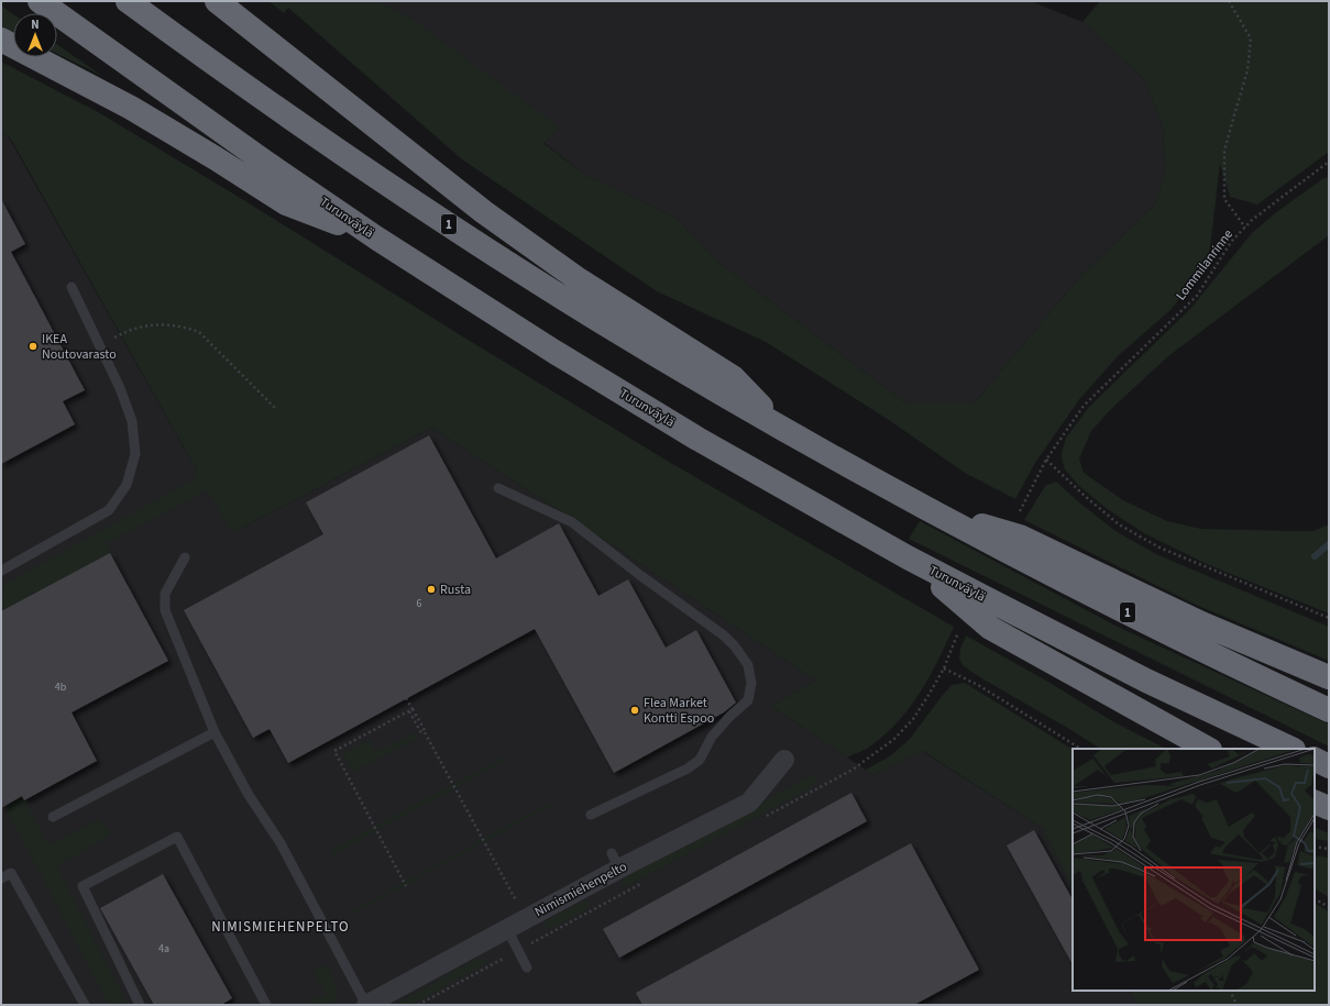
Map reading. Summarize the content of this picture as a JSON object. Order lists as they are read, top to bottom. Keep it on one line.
{"streets":{"highway":["Turunväylä","1"],"street":["Nimismiehenpelto"],"path":["Lommilanrinne"]},"districts":["NIMISMIEHENPELTO"],"places":["IKEA Noutovarasto","Rusta","Flea Market Kontti Espoo"],"house_numbers":["6","4b","4a"],"north":"top"}
